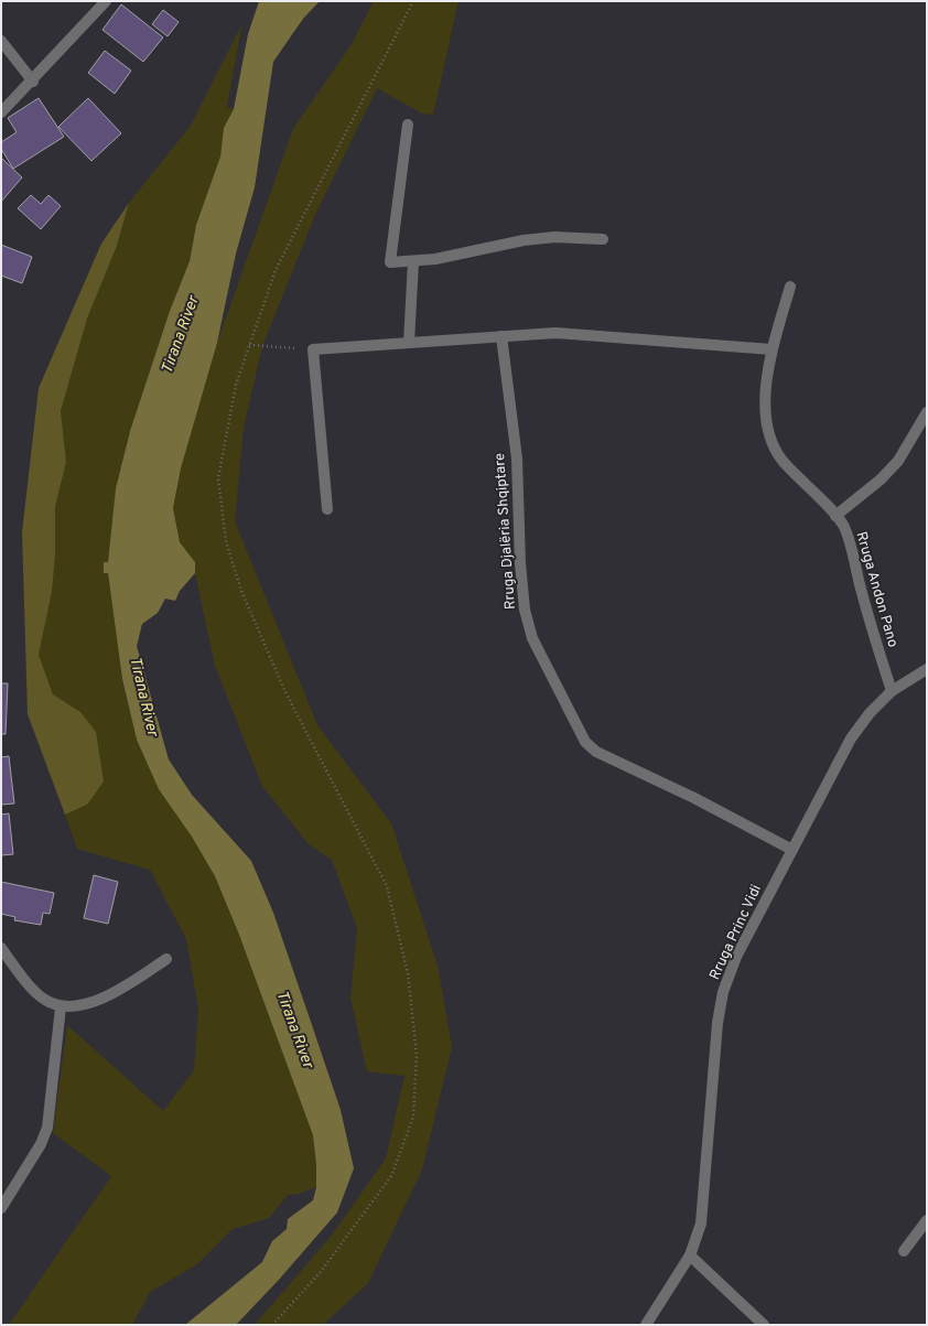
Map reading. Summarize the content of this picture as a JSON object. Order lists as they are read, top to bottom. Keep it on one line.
{"streets":{"street":["Rruga Djalëria Shqiptare","Rruga Andon Pano","Rruga Princ Vidi"]},"crossings":[["Rruga Djalëria Shqiptare","Rruga Princ Vidi"],["Rruga Andon Pano","Rruga Princ Vidi"]],"water":["Tirana River"]}
